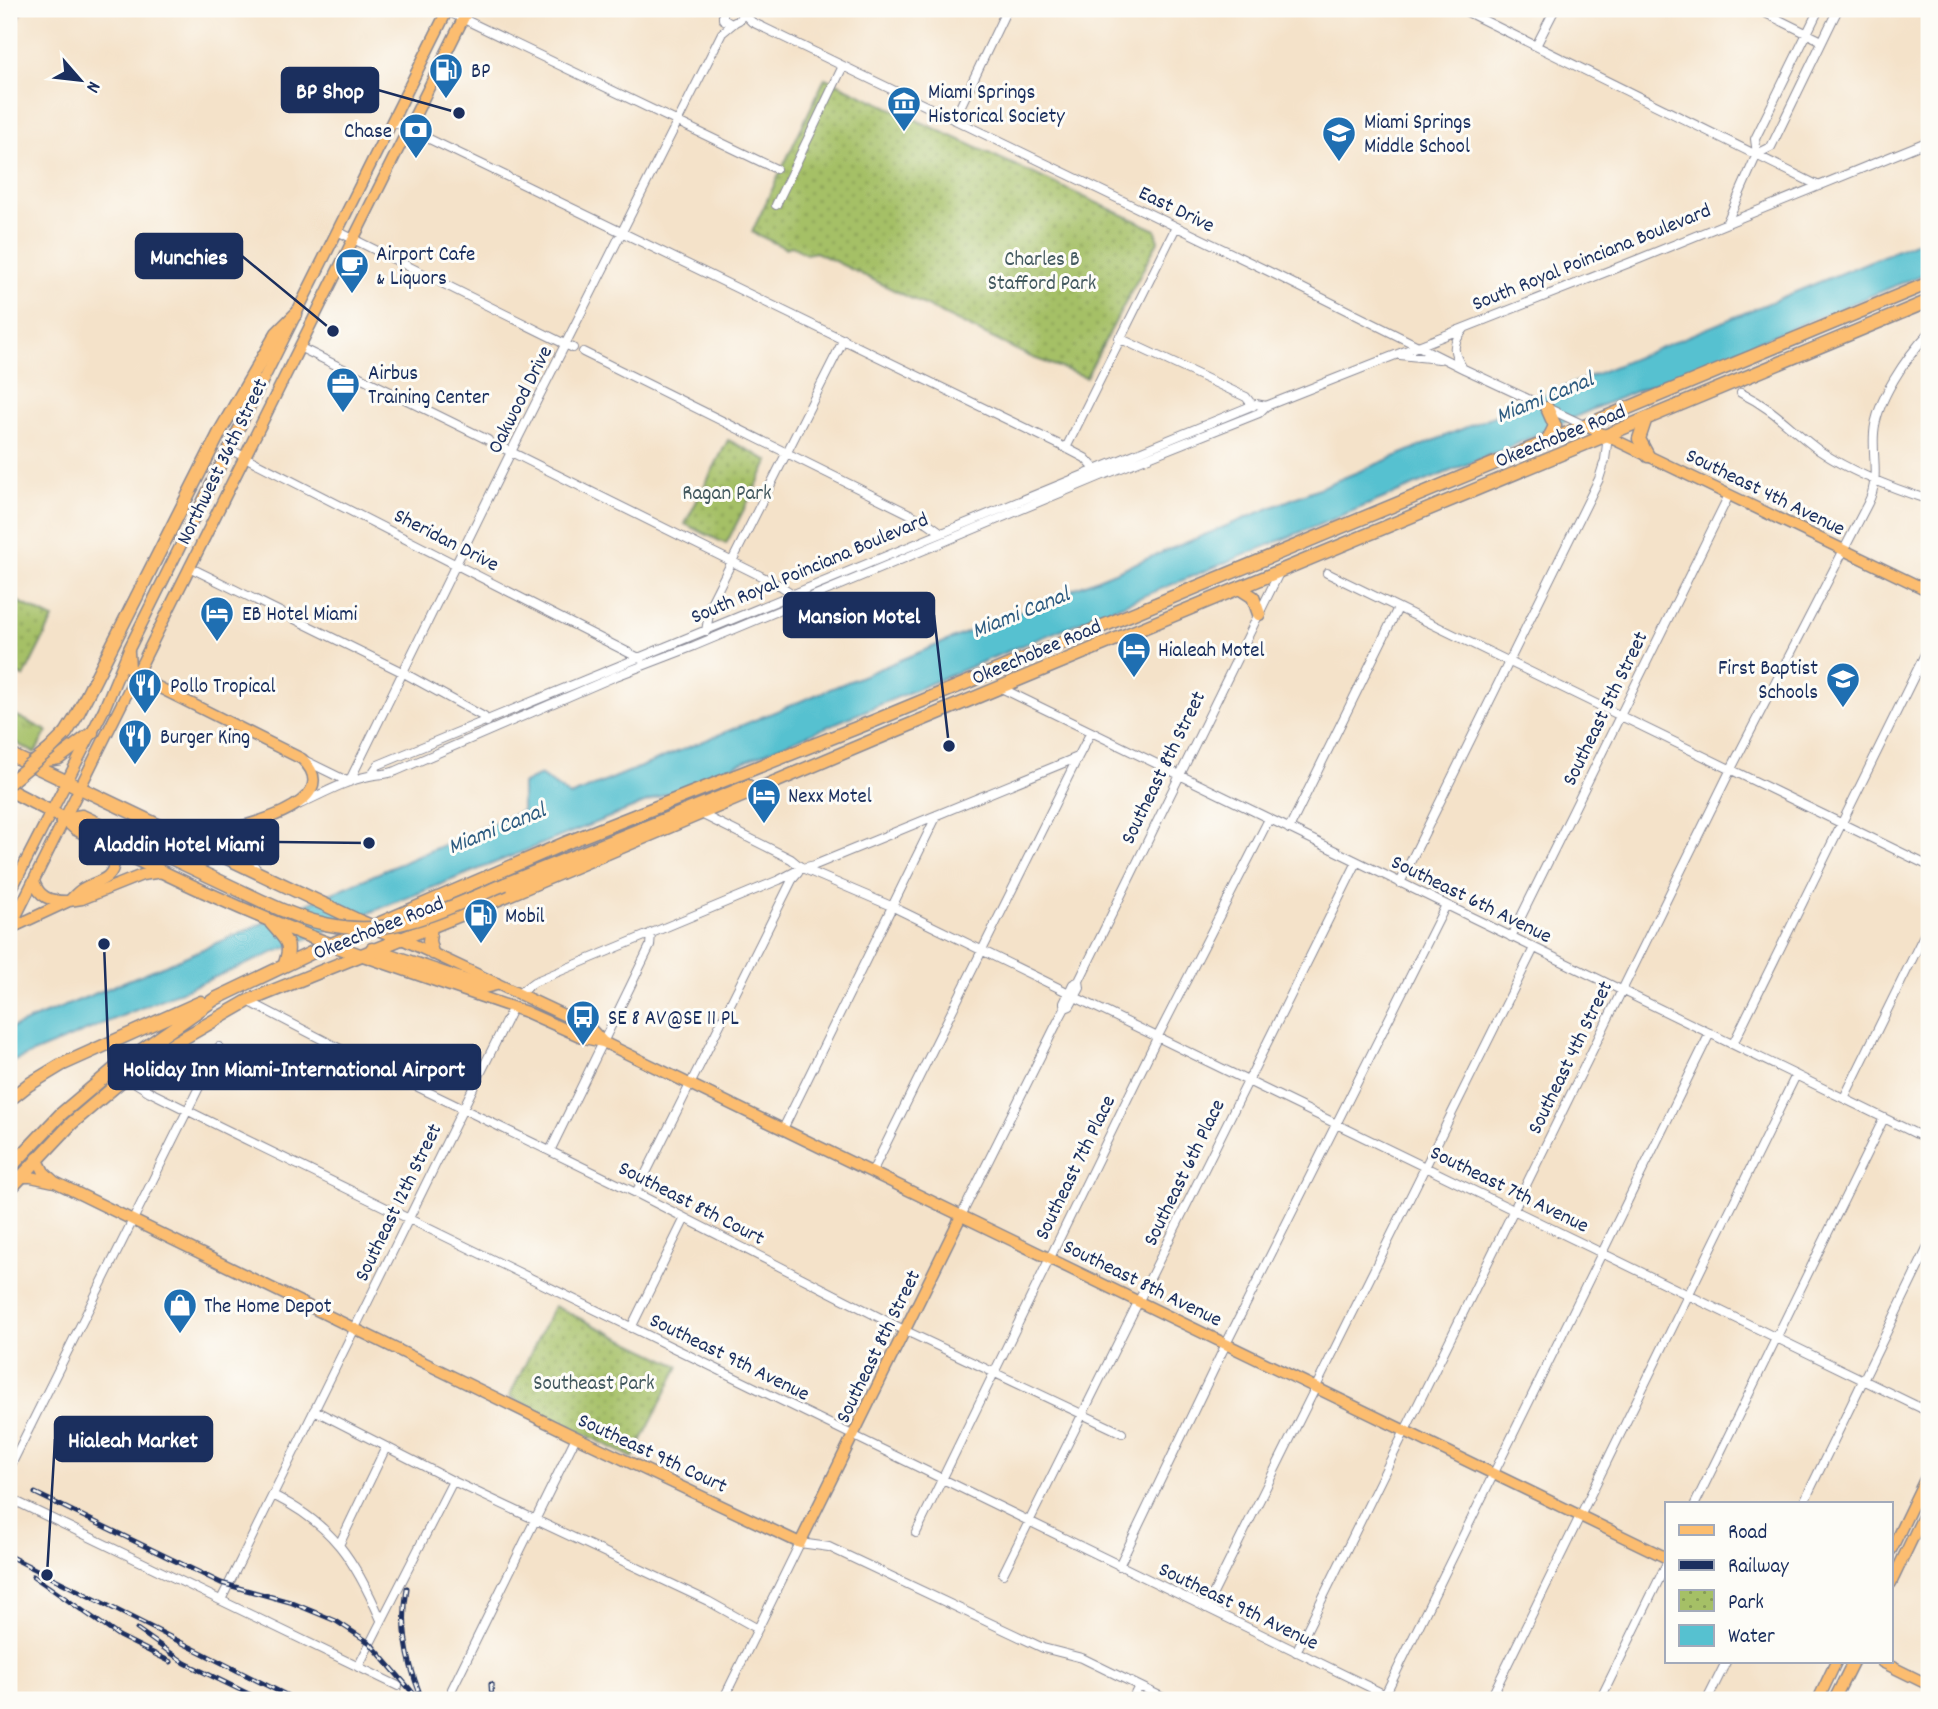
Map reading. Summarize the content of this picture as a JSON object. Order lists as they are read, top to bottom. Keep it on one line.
{"streets":{"highway":["Okeechobee Road"],"main road":["South Royal Poinciana Boulevard","Northwest 36th Street","Southeast 4th Avenue","Southeast 8th Street","Southeast 8th Avenue","Southeast 9th Court"],"street":["East Drive","Oakwood Drive","Sheridan Drive","Southeast 5th Street","Southeast 6th Avenue","Southeast 4th Street","Southeast 7th Place","Southeast 6th Place","Southeast 7th Avenue","Southeast 12th Street","Southeast 8th Court","Southeast 9th Avenue"]},"crossings":[["East Drive","South Royal Poinciana Boulevard"],["East Drive","Oakwood Drive"],["East Drive","Okeechobee Road"],["East Drive","Southeast 4th Avenue"],["South Royal Poinciana Boulevard","Oakwood Drive"],["South Royal Poinciana Boulevard","Sheridan Drive"],["Oakwood Drive","Sheridan Drive"],["Okeechobee Road","Southeast 4th Avenue"],["Okeechobee Road","Southeast 8th Street"],["Okeechobee Road","Southeast 6th Avenue"],["Okeechobee Road","Southeast 7th Avenue"],["Okeechobee Road","Southeast 8th Court"],["Okeechobee Road","Southeast 9th Avenue"],["Okeechobee Road","Southeast 9th Court"],["Northwest 36th Street","Sheridan Drive"],["Southeast 4th Avenue","Southeast 5th Street"],["Southeast 4th Avenue","Southeast 4th Street"],["Southeast 5th Street","Southeast 6th Avenue"],["Southeast 8th Street","Southeast 6th Avenue"],["Southeast 8th Street","Southeast 7th Avenue"],["Southeast 8th Street","Southeast 8th Court"],["Southeast 8th Street","Southeast 8th Avenue"],["Southeast 8th Street","Southeast 9th Avenue"],["Southeast 8th Street","Southeast 9th Court"],["Southeast 6th Avenue","Southeast 4th Street"],["Southeast 6th Avenue","Southeast 7th Place"],["Southeast 6th Avenue","Southeast 6th Place"],["Southeast 4th Street","Southeast 7th Avenue"],["Southeast 4th Street","Southeast 8th Avenue"],["Southeast 4th Street","Southeast 9th Avenue"],["Southeast 7th Place","Southeast 7th Avenue"],["Southeast 7th Place","Southeast 8th Court"],["Southeast 7th Place","Southeast 8th Avenue"],["Southeast 7th Place","Southeast 9th Avenue"],["Southeast 6th Place","Southeast 7th Avenue"],["Southeast 6th Place","Southeast 8th Court"],["Southeast 6th Place","Southeast 8th Avenue"],["Southeast 6th Place","Southeast 9th Avenue"],["Southeast 12th Street","Southeast 8th Court"],["Southeast 12th Street","Southeast 9th Avenue"],["Southeast 12th Street","Southeast 9th Court"]],"water":["Miami Canal"],"parks":["Charles B Stafford Park","Ragan Park","Southeast Park"],"places":{"fuel station":["BP","Mobil"],"other":["BP Shop","Munchies","Mansion Motel","Aladdin Hotel Miami","Holiday Inn Miami-International Airport","Hialeah Market"],"museum":["Miami Springs Historical Society"],"bank":["Chase"],"school or university":["Miami Springs Middle School","First Baptist Schools"],"cafe":["Airport Cafe & Liquors"],"office":["Airbus Training Center"],"hotel":["EB Hotel Miami","Hialeah Motel","Nexx Motel"],"restaurant":["Pollo Tropical","Burger King"],"bus stop":["SE 8 AV@SE 11 PL"],"shop":["The Home Depot"]},"legend":["Road","Railway","Park","Water"],"north":"bottom right"}
